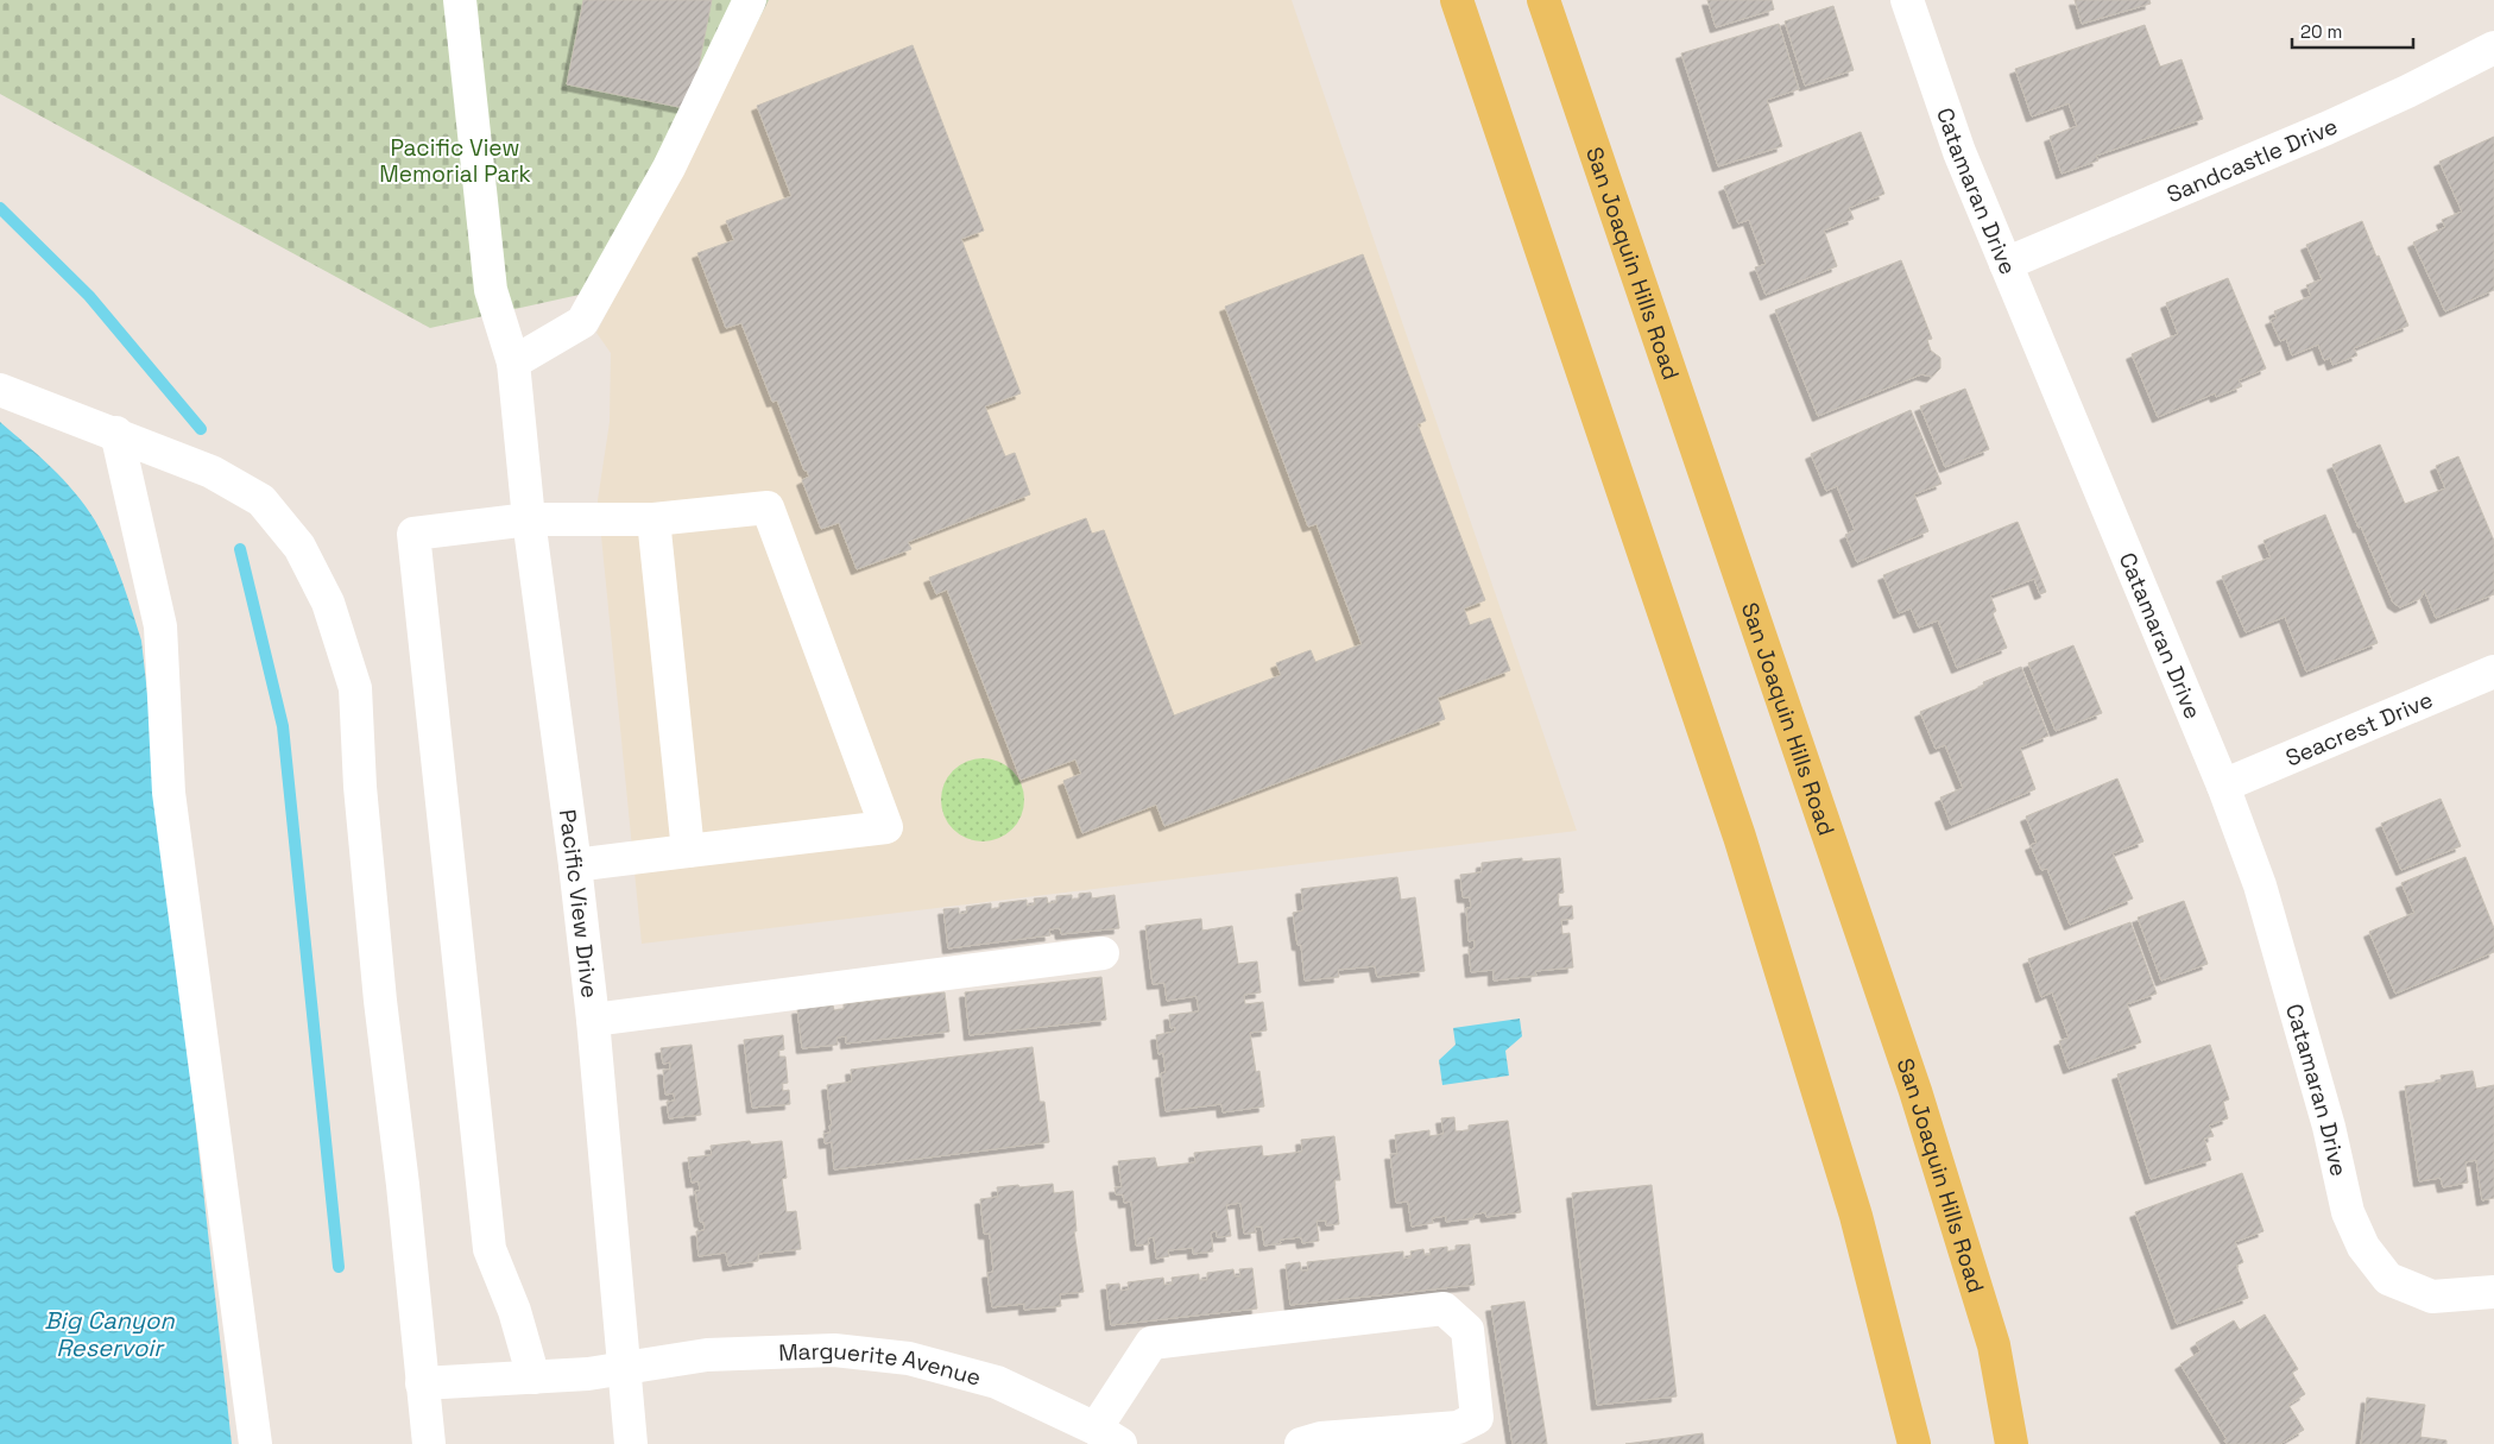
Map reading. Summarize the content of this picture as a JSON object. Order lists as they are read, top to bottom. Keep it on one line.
{"streets":{"main road":["San Joaquin Hills Road"],"street":["Sandcastle Drive","Catamaran Drive","Seacrest Drive","Pacific View Drive","Marguerite Avenue"]},"crossings":[["Sandcastle Drive","Catamaran Drive"],["Catamaran Drive","Seacrest Drive"],["Pacific View Drive","Marguerite Avenue"]],"water":["Big Canyon Reservoir"],"parks":["Pacific View Memorial Park"],"scale_bar":"20 m"}
